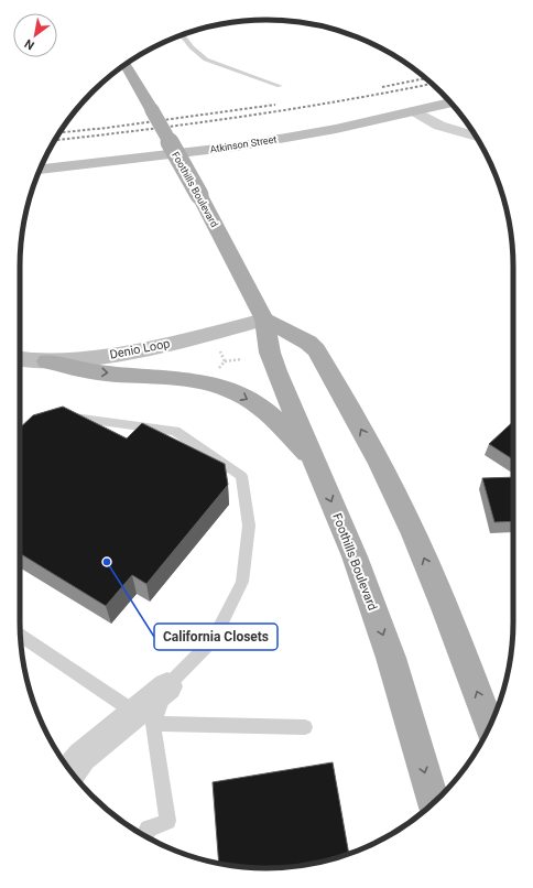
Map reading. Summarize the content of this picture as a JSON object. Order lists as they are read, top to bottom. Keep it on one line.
{"streets":{"main road":["Atkinson Street","Foothills Boulevard","Denio Loop"]},"crossings":[["Foothills Boulevard","Denio Loop"]],"places":["California Closets"],"north":"bottom left"}
